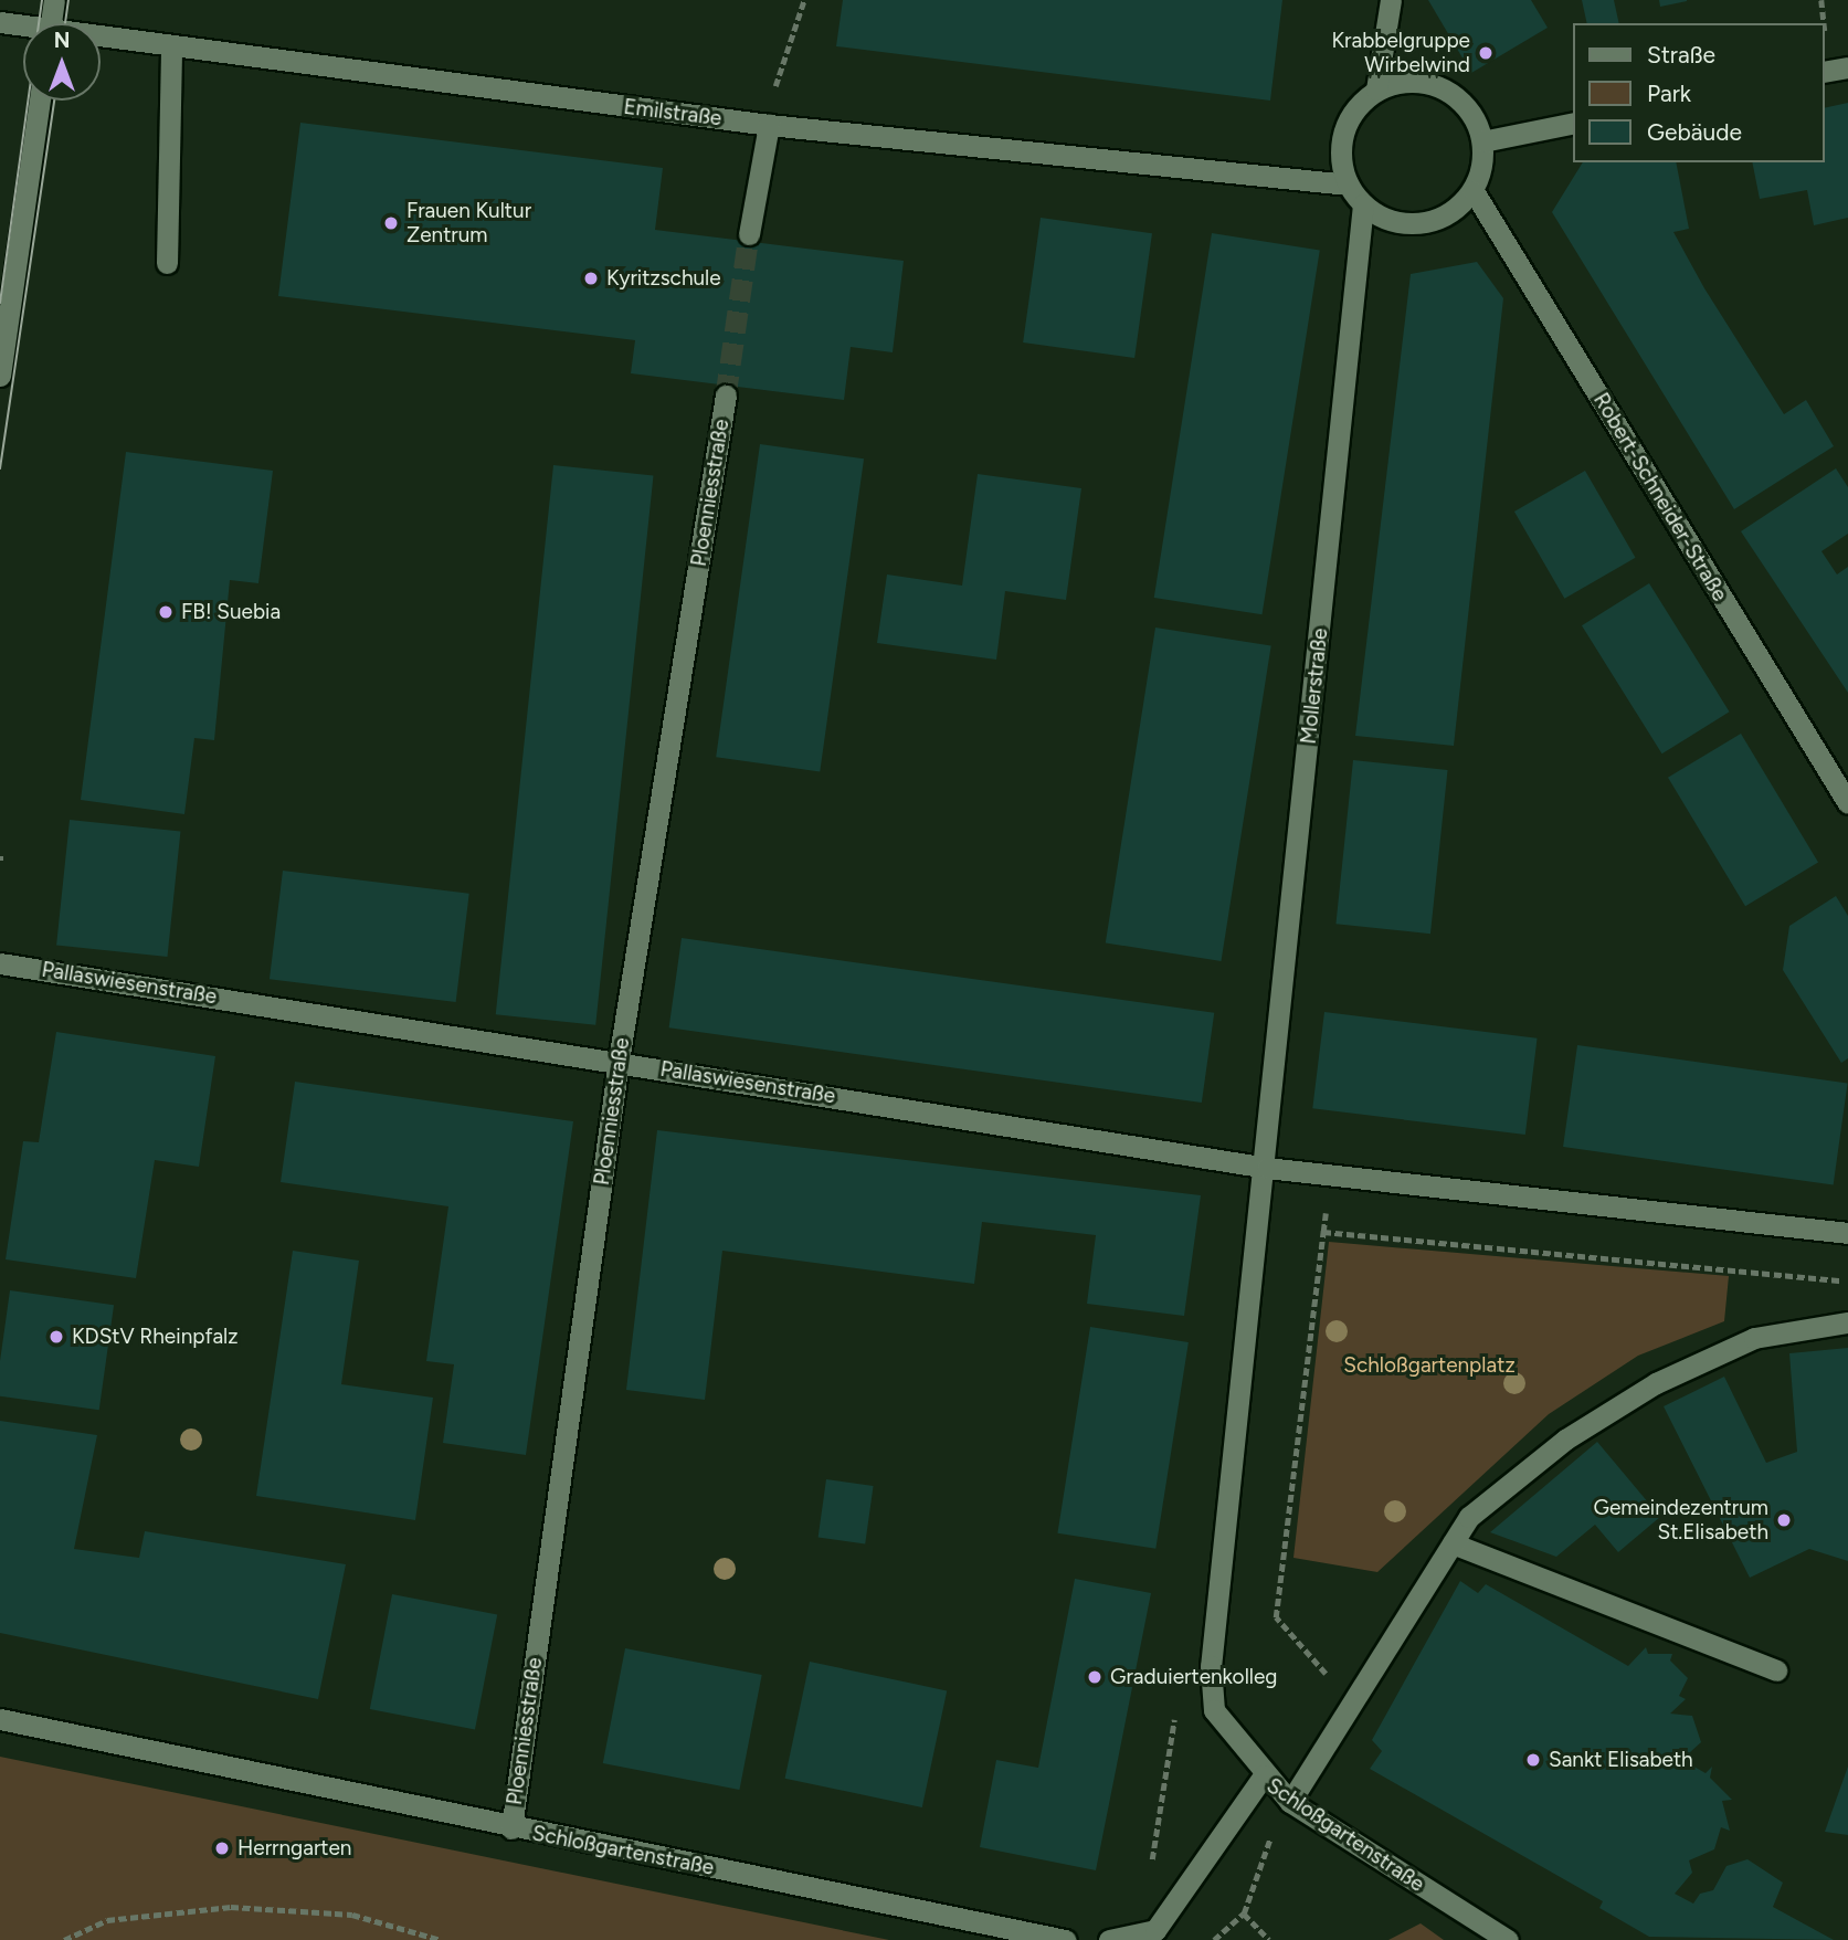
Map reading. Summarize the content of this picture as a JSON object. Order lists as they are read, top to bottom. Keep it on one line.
{"streets":{"street":["Emilstraße","Ploenniesstraße","Robert-Schneider-Straße","Mollerstraße","Pallaswiesenstraße","Schloßgartenstraße"]},"crossings":[["Emilstraße","Robert-Schneider-Straße"],["Emilstraße","Mollerstraße"],["Ploenniesstraße","Pallaswiesenstraße"],["Ploenniesstraße","Schloßgartenstraße"],["Robert-Schneider-Straße","Mollerstraße"],["Mollerstraße","Pallaswiesenstraße"]],"parks":["Schloßgartenplatz"],"places":["Krabbelgruppe Wirbelwind","Frauen Kultur Zentrum","Kyritzschule","FB! Suebia","KDStV Rheinpfalz","Gemeindezentrum St.Elisabeth","Graduiertenkolleg","Sankt Elisabeth","Herrngarten"],"legend":["Straße","Park","Gebäude"],"north":"top"}
